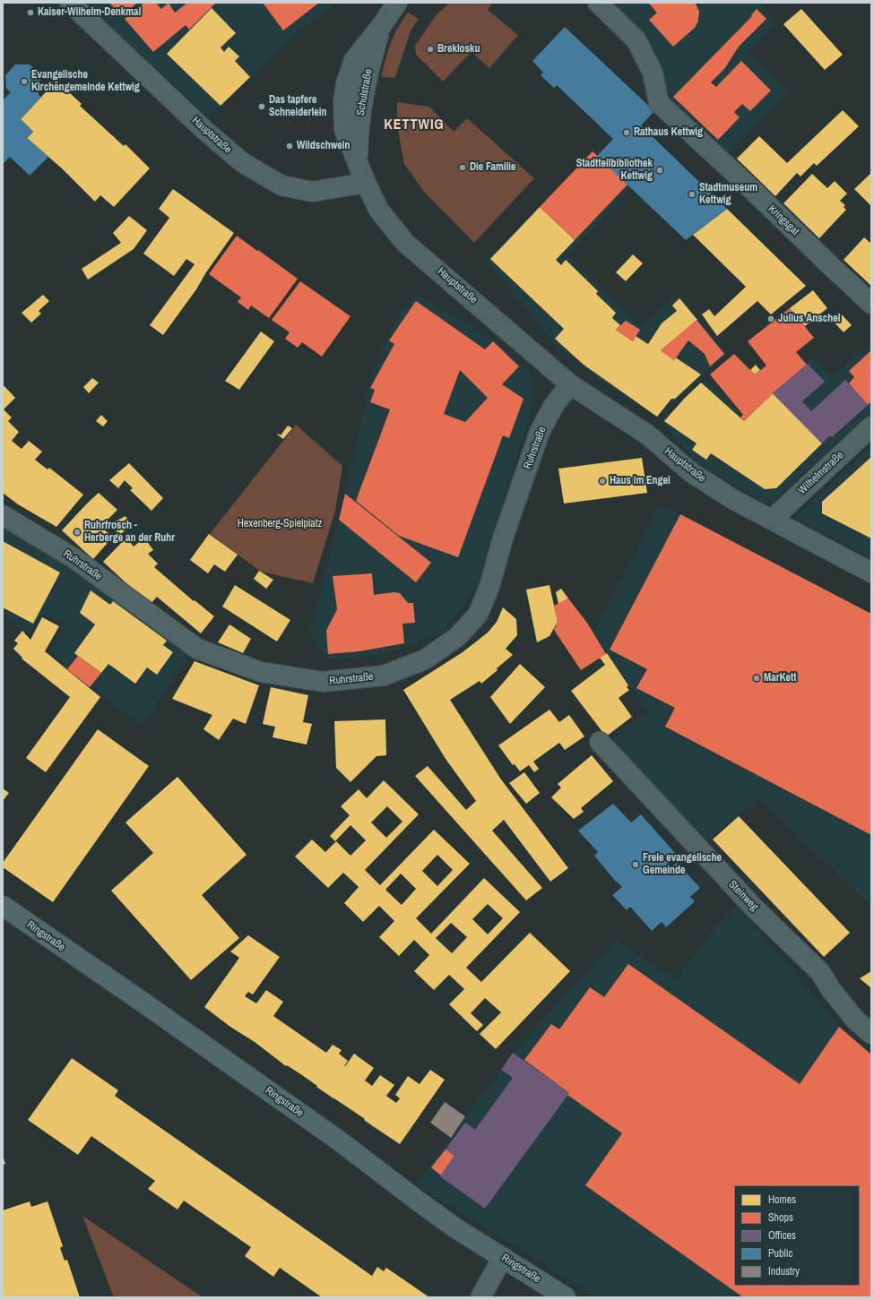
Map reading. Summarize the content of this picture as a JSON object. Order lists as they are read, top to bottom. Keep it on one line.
{"streets":{"main road":["Ringstraße"],"street":["Schulstraße","Hauptstraße","Kringsgat","Ruhrstraße","Wilhelmstraße","Steinweg"]},"crossings":[["Schulstraße","Hauptstraße"],["Hauptstraße","Ruhrstraße"],["Hauptstraße","Wilhelmstraße"]],"districts":["KETTWIG"],"parks":["Hexenberg-Spielplatz"],"places":["Kaiser-Wilhelm-Denkmal","Breklosku","Evangelische Kirchengemeinde Kettwig","Das tapfere Schneiderlein","Rathaus Kettwig","Wildschwein","Die Familie","Stadtteilbibliothek Kettwig","Stadtmuseum Kettwig","Julius Anschel","Haus im Engel","Ruhrfrosch - Herberge an der Ruhr","MarKett","Freie evangelische Gemeinde"],"legend":["Homes","Shops","Offices","Public","Industry"]}
